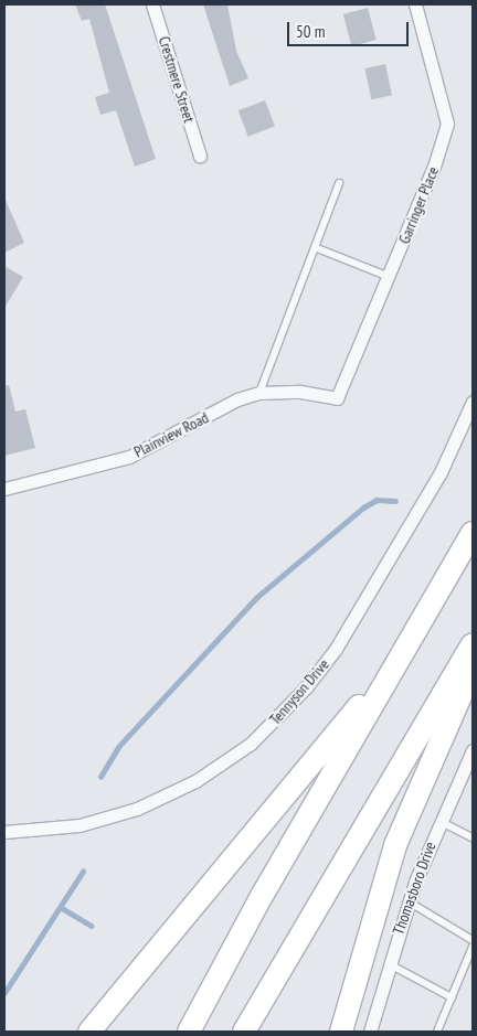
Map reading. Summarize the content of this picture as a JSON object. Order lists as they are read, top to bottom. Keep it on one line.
{"streets":{"street":["Crestmere Street","Garringer Place","Plainview Road","Tennyson Drive","Thomasboro Drive"]},"crossings":[["Garringer Place","Plainview Road"]],"scale_bar":"50 m"}
